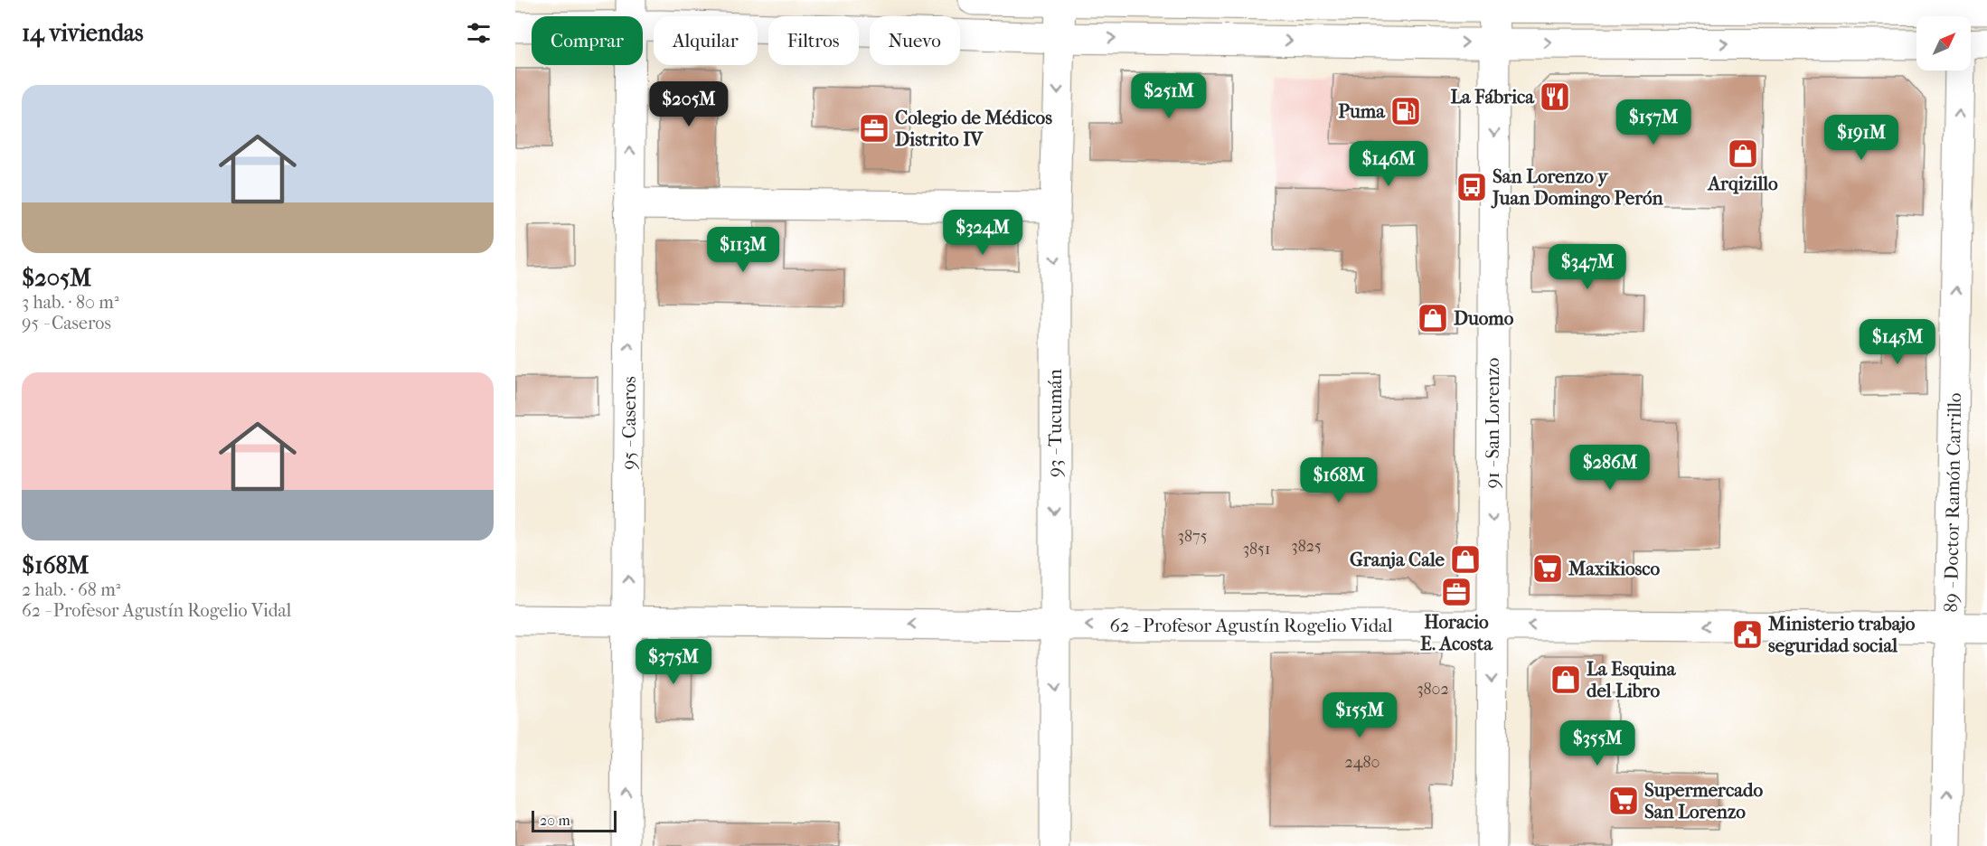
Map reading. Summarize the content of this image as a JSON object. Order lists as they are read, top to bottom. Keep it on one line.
{"streets":{"street":["95 - Caseros","93 - Tucumán","91 - San Lorenzo","89 - Doctor Ramón Carrillo","62 - Profesor Agustín Rogelio Vidal"]},"crossings":[["95 - Caseros","62 - Profesor Agustín Rogelio Vidal"],["93 - Tucumán","62 - Profesor Agustín Rogelio Vidal"],["91 - San Lorenzo","62 - Profesor Agustín Rogelio Vidal"],["89 - Doctor Ramón Carrillo","62 - Profesor Agustín Rogelio Vidal"]],"one_way":["95 - Caseros","93 - Tucumán","91 - San Lorenzo","89 - Doctor Ramón Carrillo","62 - Profesor Agustín Rogelio Vidal"],"places":{"restaurant":["La Fábrica"],"fuel station":["Puma"],"office":["Colegio de Médicos Distrito IV","Horacio E. Acosta"],"shop":["Arqizillo","Duomo","Granja Cale","La Esquina del Libro"],"bus stop":["San Lorenzo y Juan Domingo Perón"],"supermarket":["Maxikiosco","Supermercado San Lorenzo"],"public building":["Ministerio trabajo seguridad social"]},"house_numbers":["3875","3825","3851","3802","2480"],"scale_bar":"20 m","north":"top right","page":{"heading":"14 viviendas","chip":["Comprar","Alquilar","Filtros","Nuevo"],"list":[{"name":"$205M","note":"3 hab. · 80 m² · 95 - Caseros"},{"name":"$168M","note":"2 hab. · 68 m² · 62 - Profesor Agustín Rogelio Vidal"}],"price":["$251M","$205M","$157M","$191M","$146M","$324M","$113M","$347M","$145M","$286M","$168M","$375M","$155M","$355M"],"scale":"20 m"}}
